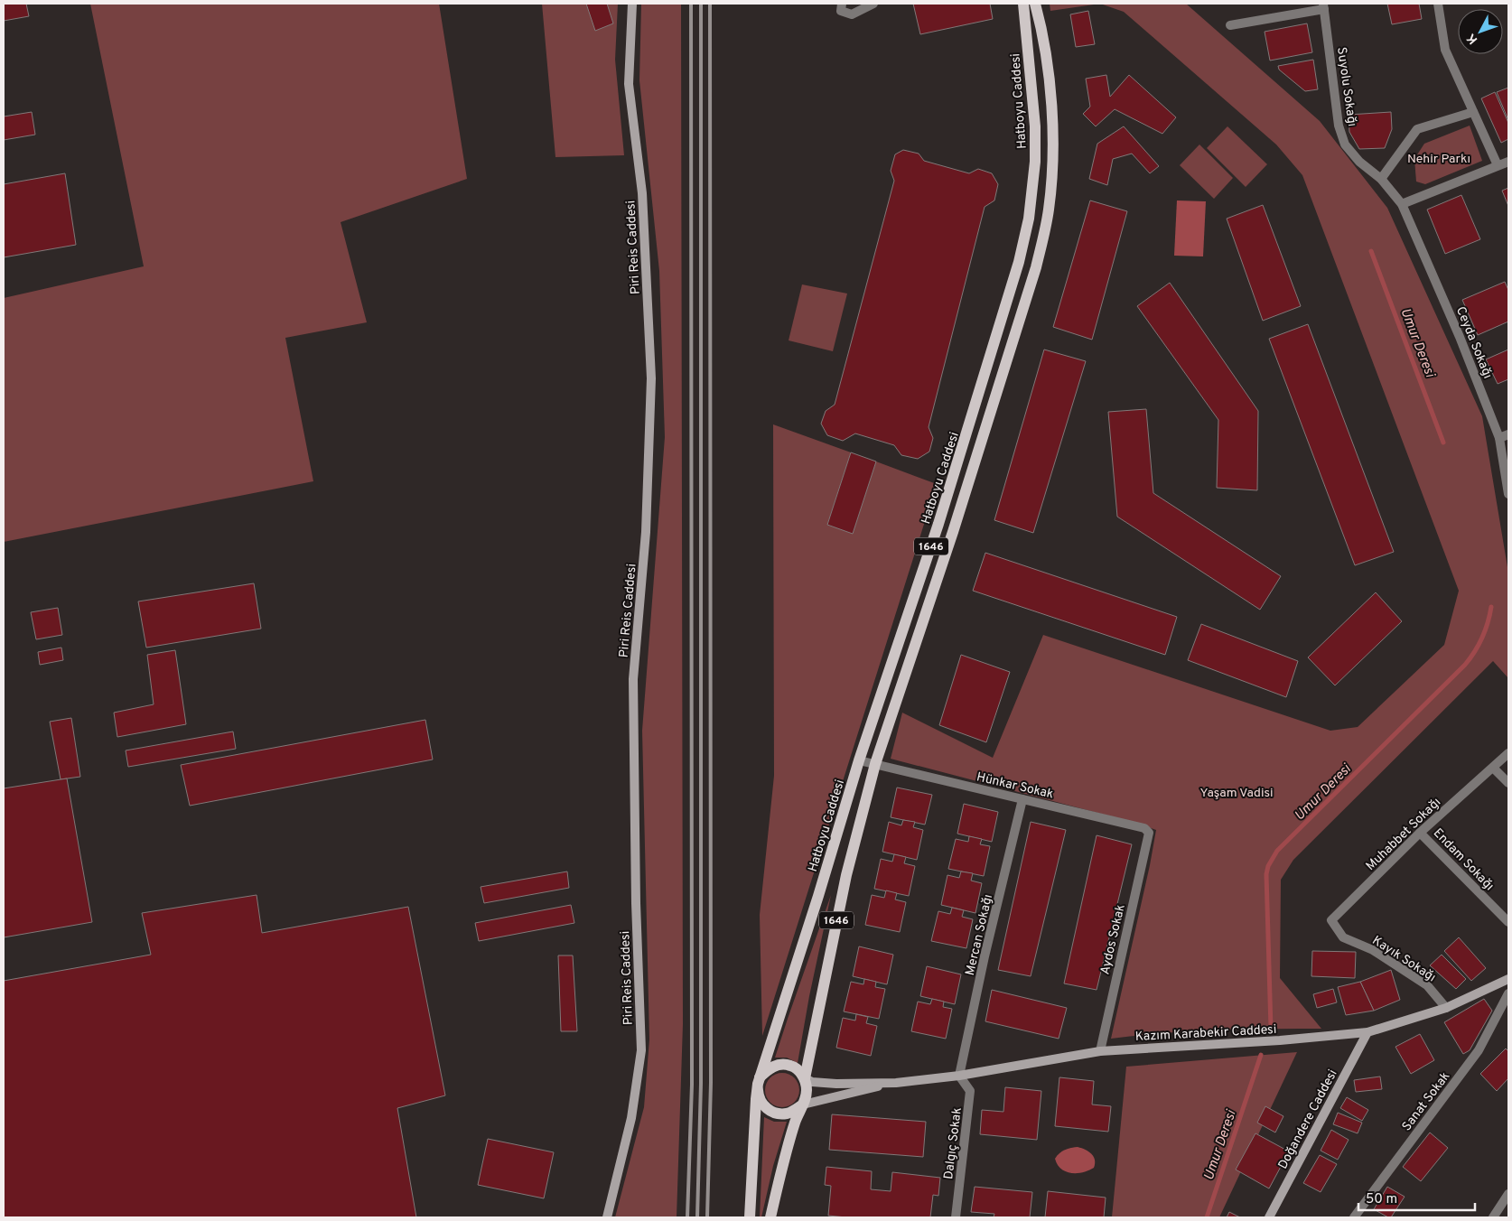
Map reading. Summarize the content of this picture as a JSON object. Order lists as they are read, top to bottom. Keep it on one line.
{"streets":{"main road":["Hatboyu Caddesi","1646"],"street":["Suyolu Sokağı","Piri Reis Caddesi","Ceyda Sokağı","Hünkar Sokak","Muhabbet Sokağı","Endam Sokağı","Mercan Sokağı","Aydos Sokak","Kayık Sokağı","Kazım Karabekir Caddesi","Sanat Sokak","Doğandere Caddesi","Dalgıç Sokak"]},"crossings":[["Suyolu Sokağı","Ceyda Sokağı"],["Hatboyu Caddesi","1646"],["Hatboyu Caddesi","Hünkar Sokak"],["1646","Hünkar Sokak"],["Hünkar Sokak","Mercan Sokağı"],["Hünkar Sokak","Aydos Sokak"],["Muhabbet Sokağı","Endam Sokağı"],["Muhabbet Sokağı","Kayık Sokağı"],["Mercan Sokağı","Kazım Karabekir Caddesi"],["Mercan Sokağı","Dalgıç Sokak"],["Aydos Sokak","Kazım Karabekir Caddesi"],["Kayık Sokağı","Kazım Karabekir Caddesi"],["Kazım Karabekir Caddesi","Doğandere Caddesi"],["Kazım Karabekir Caddesi","Dalgıç Sokak"]],"water":["Umur Deresi"],"parks":["Nehir Parkı","Yaşam Vadisi"],"scale_bar":"50 m","north":"bottom left"}
